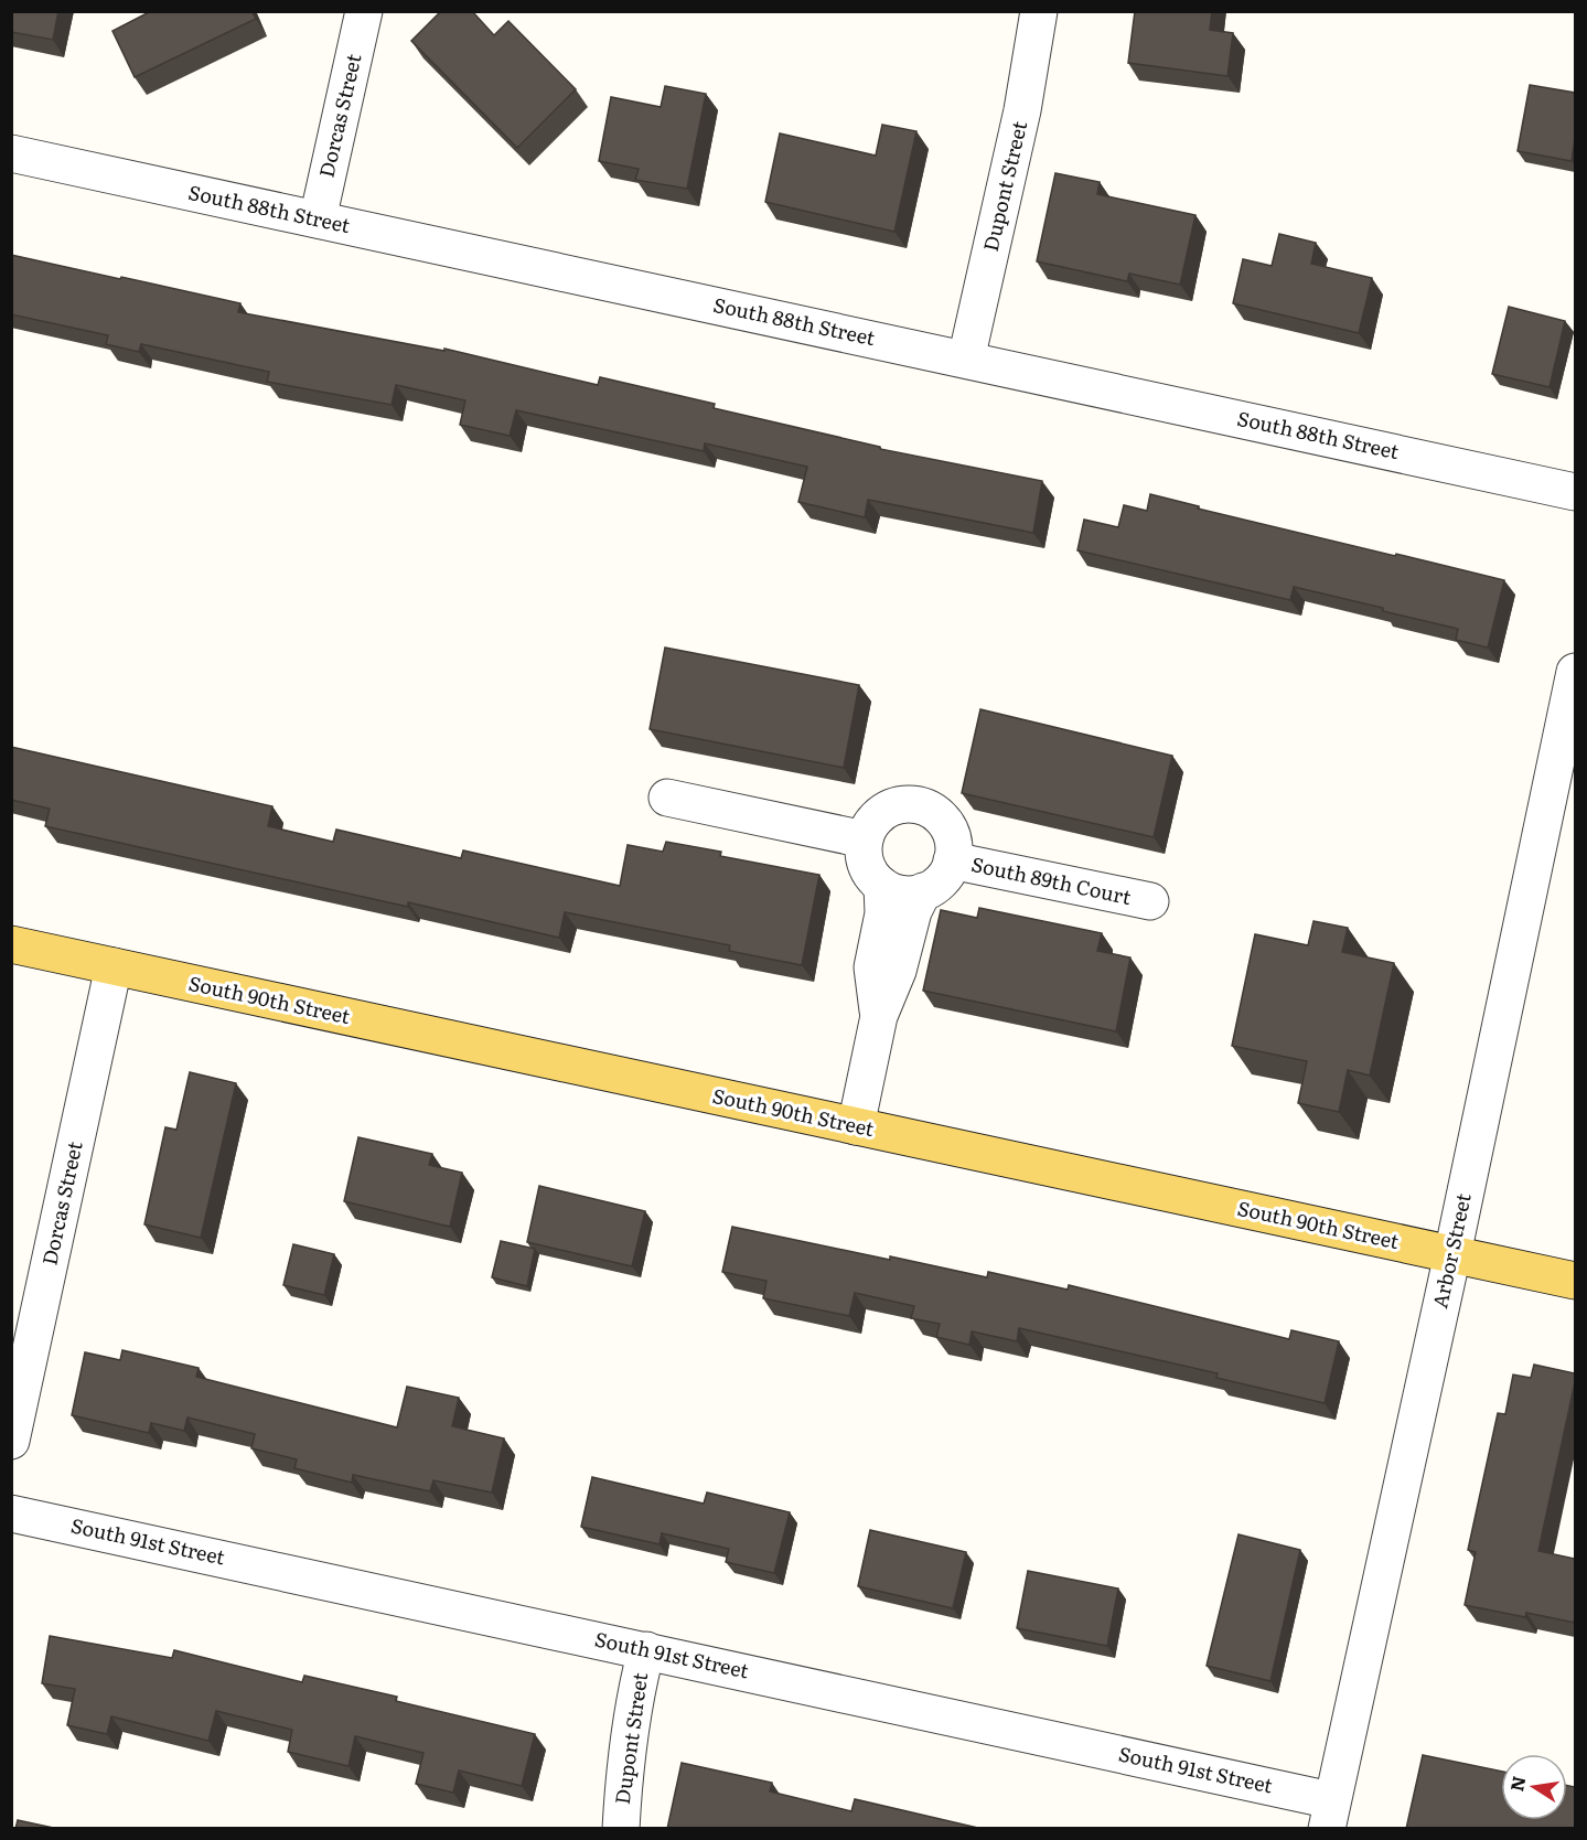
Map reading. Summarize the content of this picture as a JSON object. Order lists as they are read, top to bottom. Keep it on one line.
{"streets":{"main road":["South 90th Street"],"street":["Dorcas Street","Dupont Street","South 88th Street","South 89th Court","Arbor Street","South 91st Street"]},"crossings":[["Dorcas Street","South 88th Street"],["Dorcas Street","South 90th Street"],["Dupont Street","South 88th Street"],["Dupont Street","South 91st Street"],["South 89th Court","South 90th Street"],["South 90th Street","Arbor Street"],["Arbor Street","South 91st Street"]],"north":"left"}
